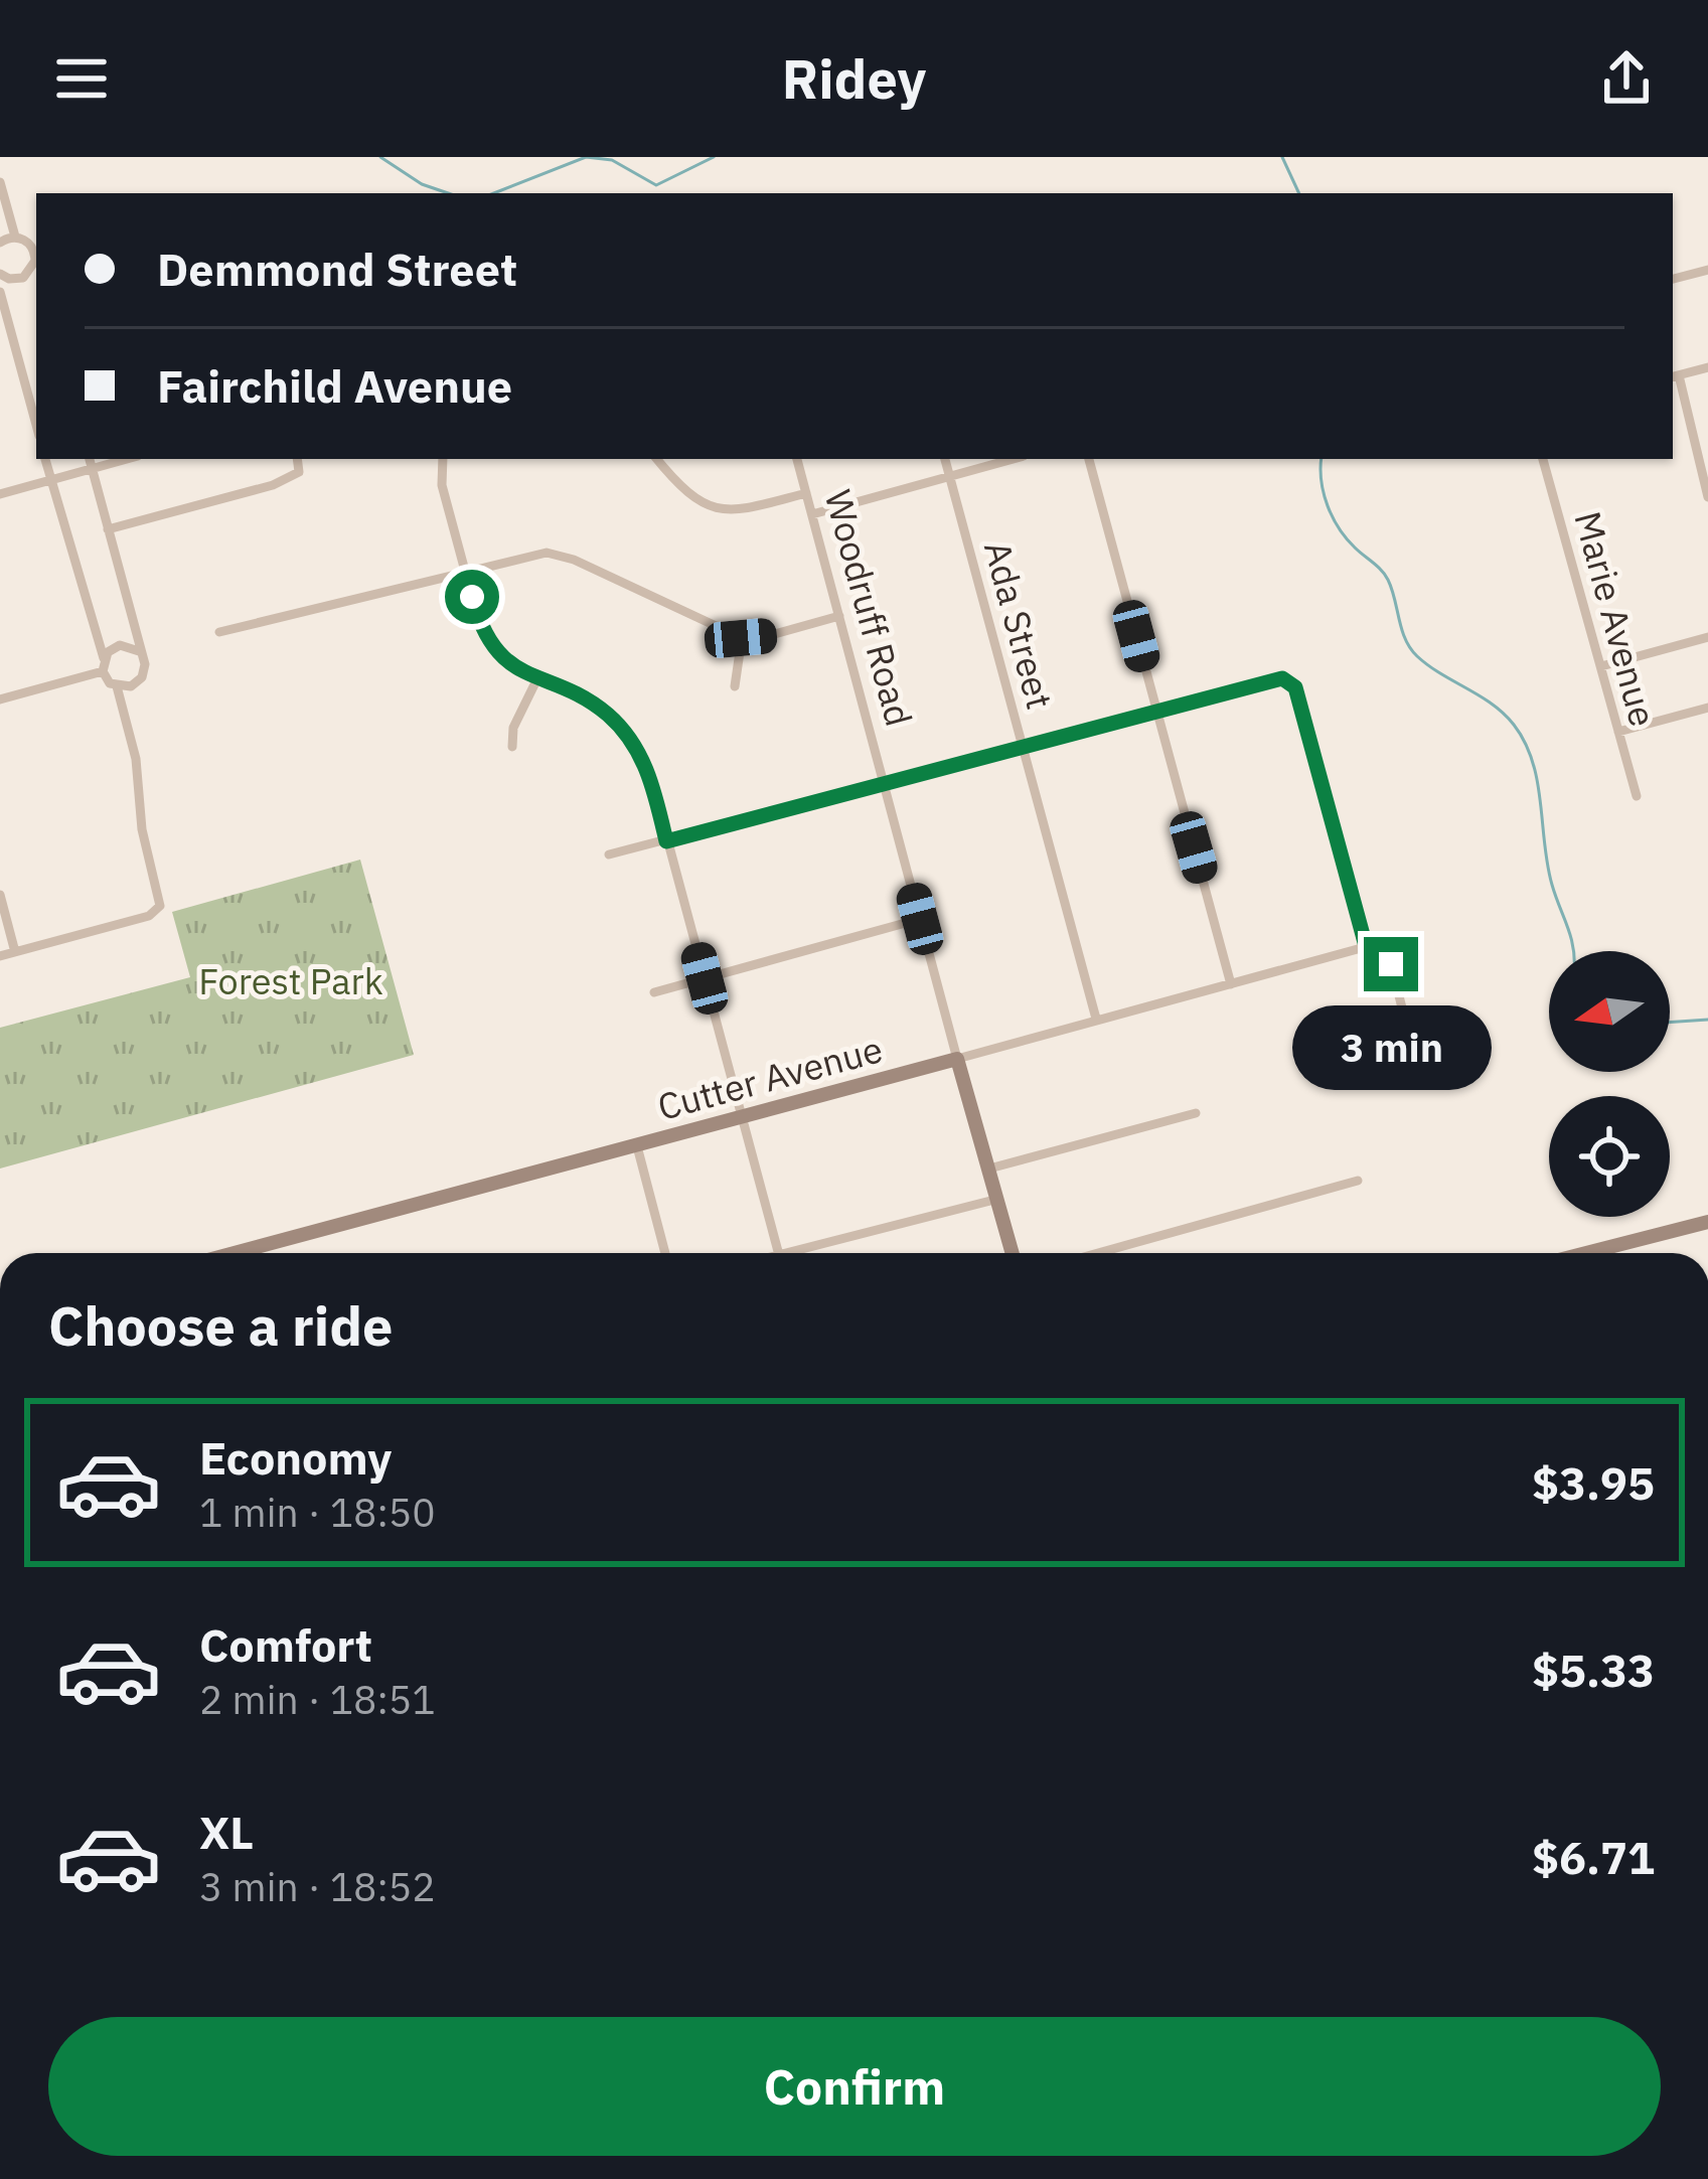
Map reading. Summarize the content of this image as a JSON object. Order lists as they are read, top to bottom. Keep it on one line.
{"streets":{"street":["Woodruff Road","Marie Avenue","Ada Street","Cutter Avenue"]},"crossings":[["Woodruff Road","Cutter Avenue"],["Ada Street","Cutter Avenue"]],"parks":["Forest Park"],"north":"left","page":{"header":"Ridey","banner":["Demmond Street","Fairchild Avenue"],"bubble":"3 min","heading":"Choose a ride","list":[{"name":"Economy","note":"1 min · 18:50","value":"$3.95"},{"name":"Comfort","note":"2 min · 18:51","value":"$5.33"},{"name":"XL","note":"3 min · 18:52","value":"$6.71"}],"buttons":"Confirm"}}
